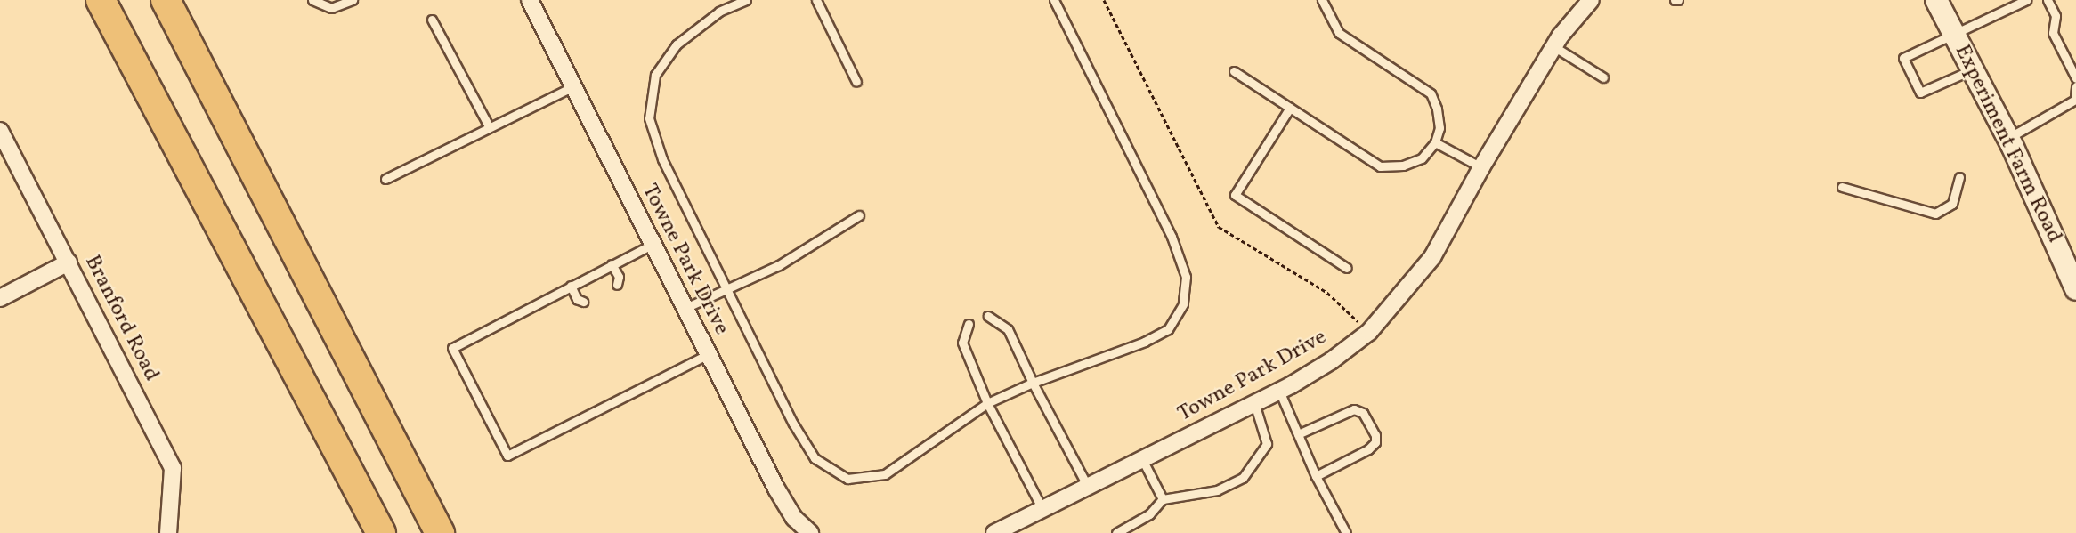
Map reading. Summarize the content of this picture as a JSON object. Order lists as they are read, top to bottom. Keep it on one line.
{"streets":{"street":["Experiment Farm Road","Towne Park Drive","Branford Road"]}}
